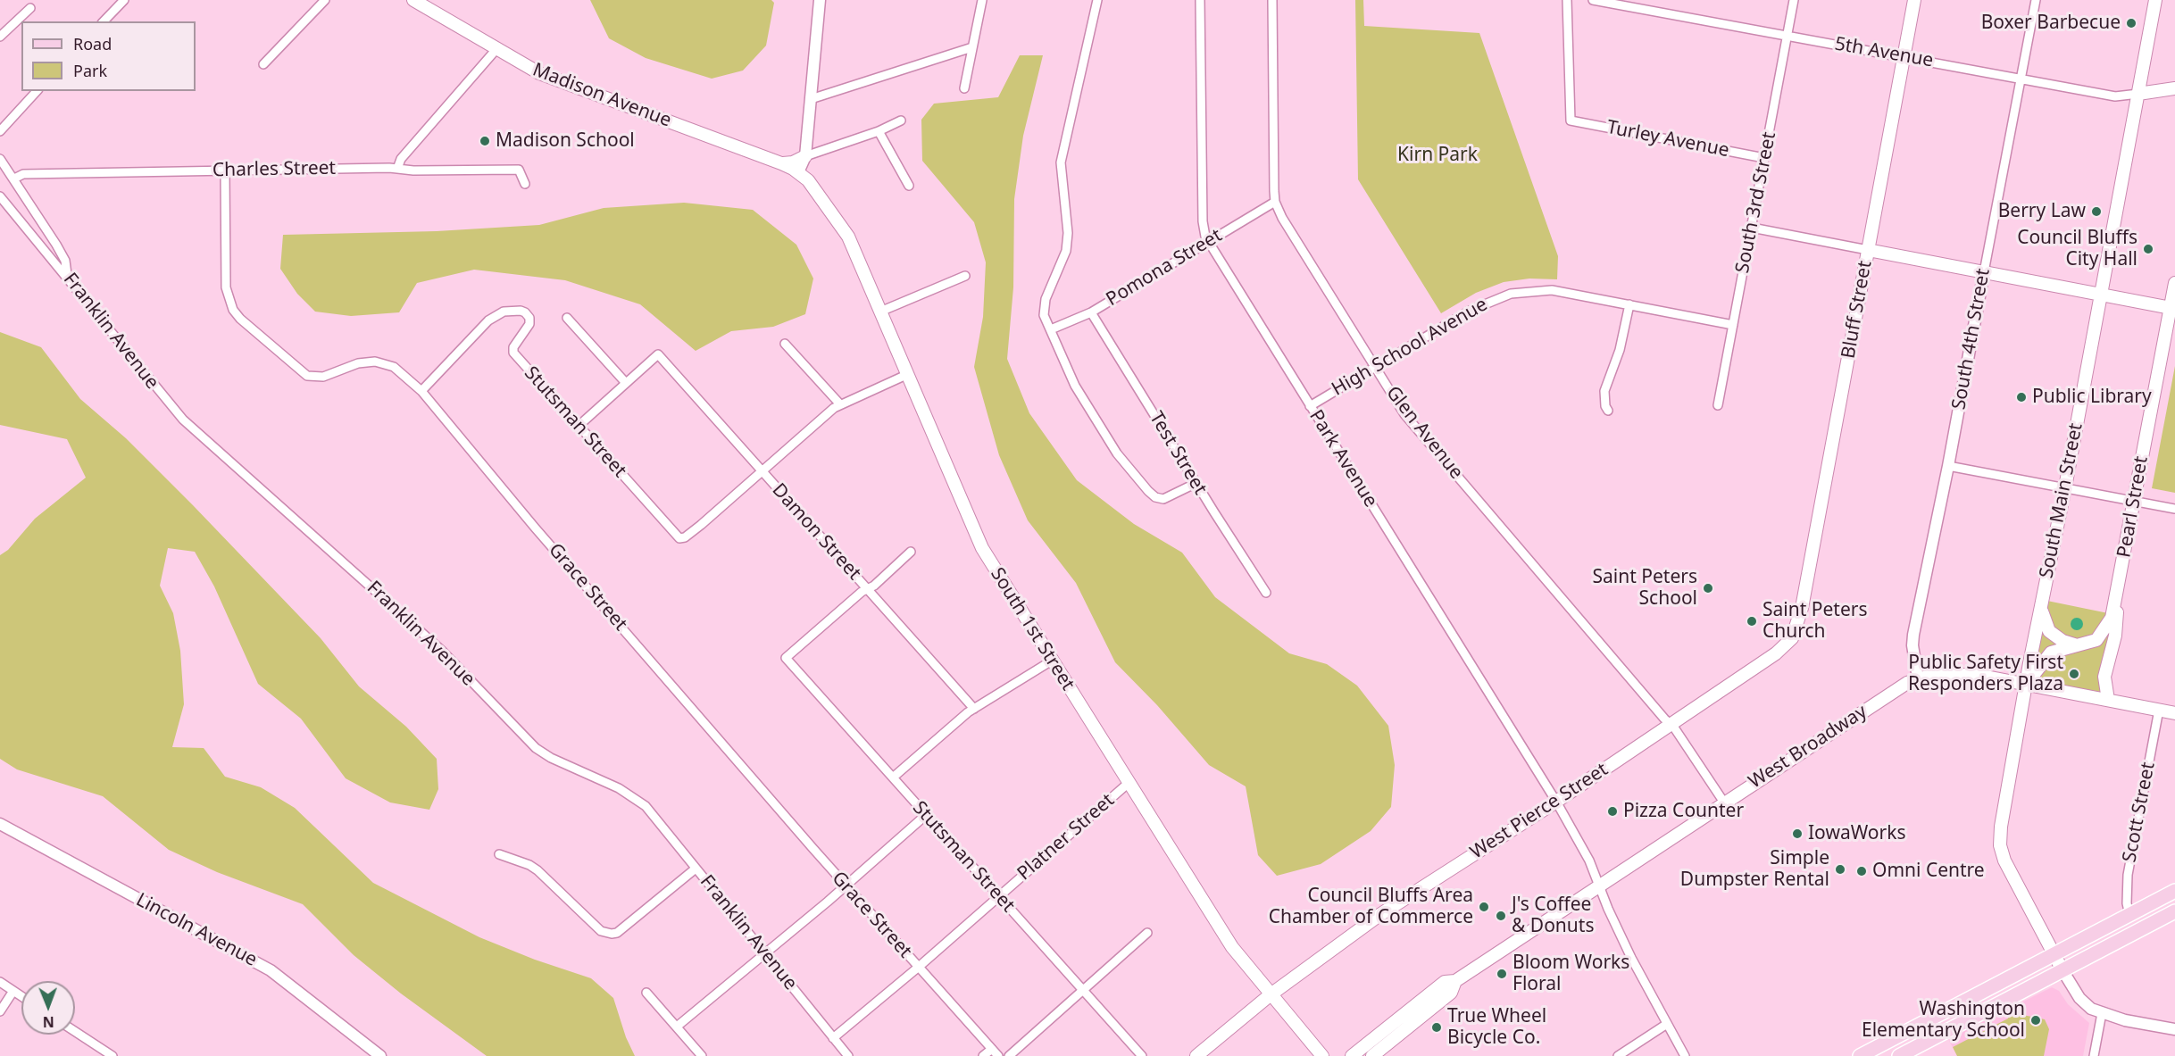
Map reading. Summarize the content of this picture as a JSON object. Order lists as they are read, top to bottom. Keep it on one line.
{"streets":{"main road":["5th Avenue","Madison Avenue","Bluff Street","South Main Street","Pearl Street","South 1st Street","West Broadway","West Pierce Street"],"street":["Turley Avenue","Charles Street","South 3rd Street","Pomona Street","Franklin Avenue","South 4th Street","High School Avenue","Stutsman Street","Glen Avenue","Test Street","Park Avenue","Damon Street","Grace Street","Scott Street","Platner Street","Lincoln Avenue"]},"crossings":[["5th Avenue","South 3rd Street"],["5th Avenue","Bluff Street"],["5th Avenue","South 4th Street"],["5th Avenue","South Main Street"],["Madison Avenue","South 1st Street"],["Turley Avenue","South 3rd Street"],["Charles Street","Grace Street"],["South 3rd Street","High School Avenue"],["Pomona Street","Glen Avenue"],["Pomona Street","Test Street"],["Pomona Street","Park Avenue"],["Bluff Street","West Pierce Street"],["Franklin Avenue","Platner Street"],["South 4th Street","West Broadway"],["High School Avenue","Glen Avenue"],["High School Avenue","Park Avenue"],["Stutsman Street","Damon Street"],["Stutsman Street","Grace Street"],["Stutsman Street","Platner Street"],["Glen Avenue","West Broadway"],["Glen Avenue","West Pierce Street"],["Park Avenue","West Broadway"],["Park Avenue","West Pierce Street"],["South Main Street","Pearl Street"],["South Main Street","West Broadway"],["Pearl Street","West Broadway"],["Grace Street","Platner Street"],["South 1st Street","West Pierce Street"],["South 1st Street","Platner Street"],["West Broadway","Scott Street"]],"parks":["Kirn Park"],"places":["Boxer Barbecue","Madison School","Berry Law","Council Bluffs City Hall","Public Library","Saint Peters School","Saint Peters Church","Public Safety First Responders Plaza","Pizza Counter","IowaWorks","Simple Dumpster Rental","Omni Centre","Council Bluffs Area Chamber of Commerce","J's Coffee & Donuts","Bloom Works Floral","Washington Elementary School","True Wheel Bicycle Co."],"legend":["Road","Park"],"north":"bottom"}
